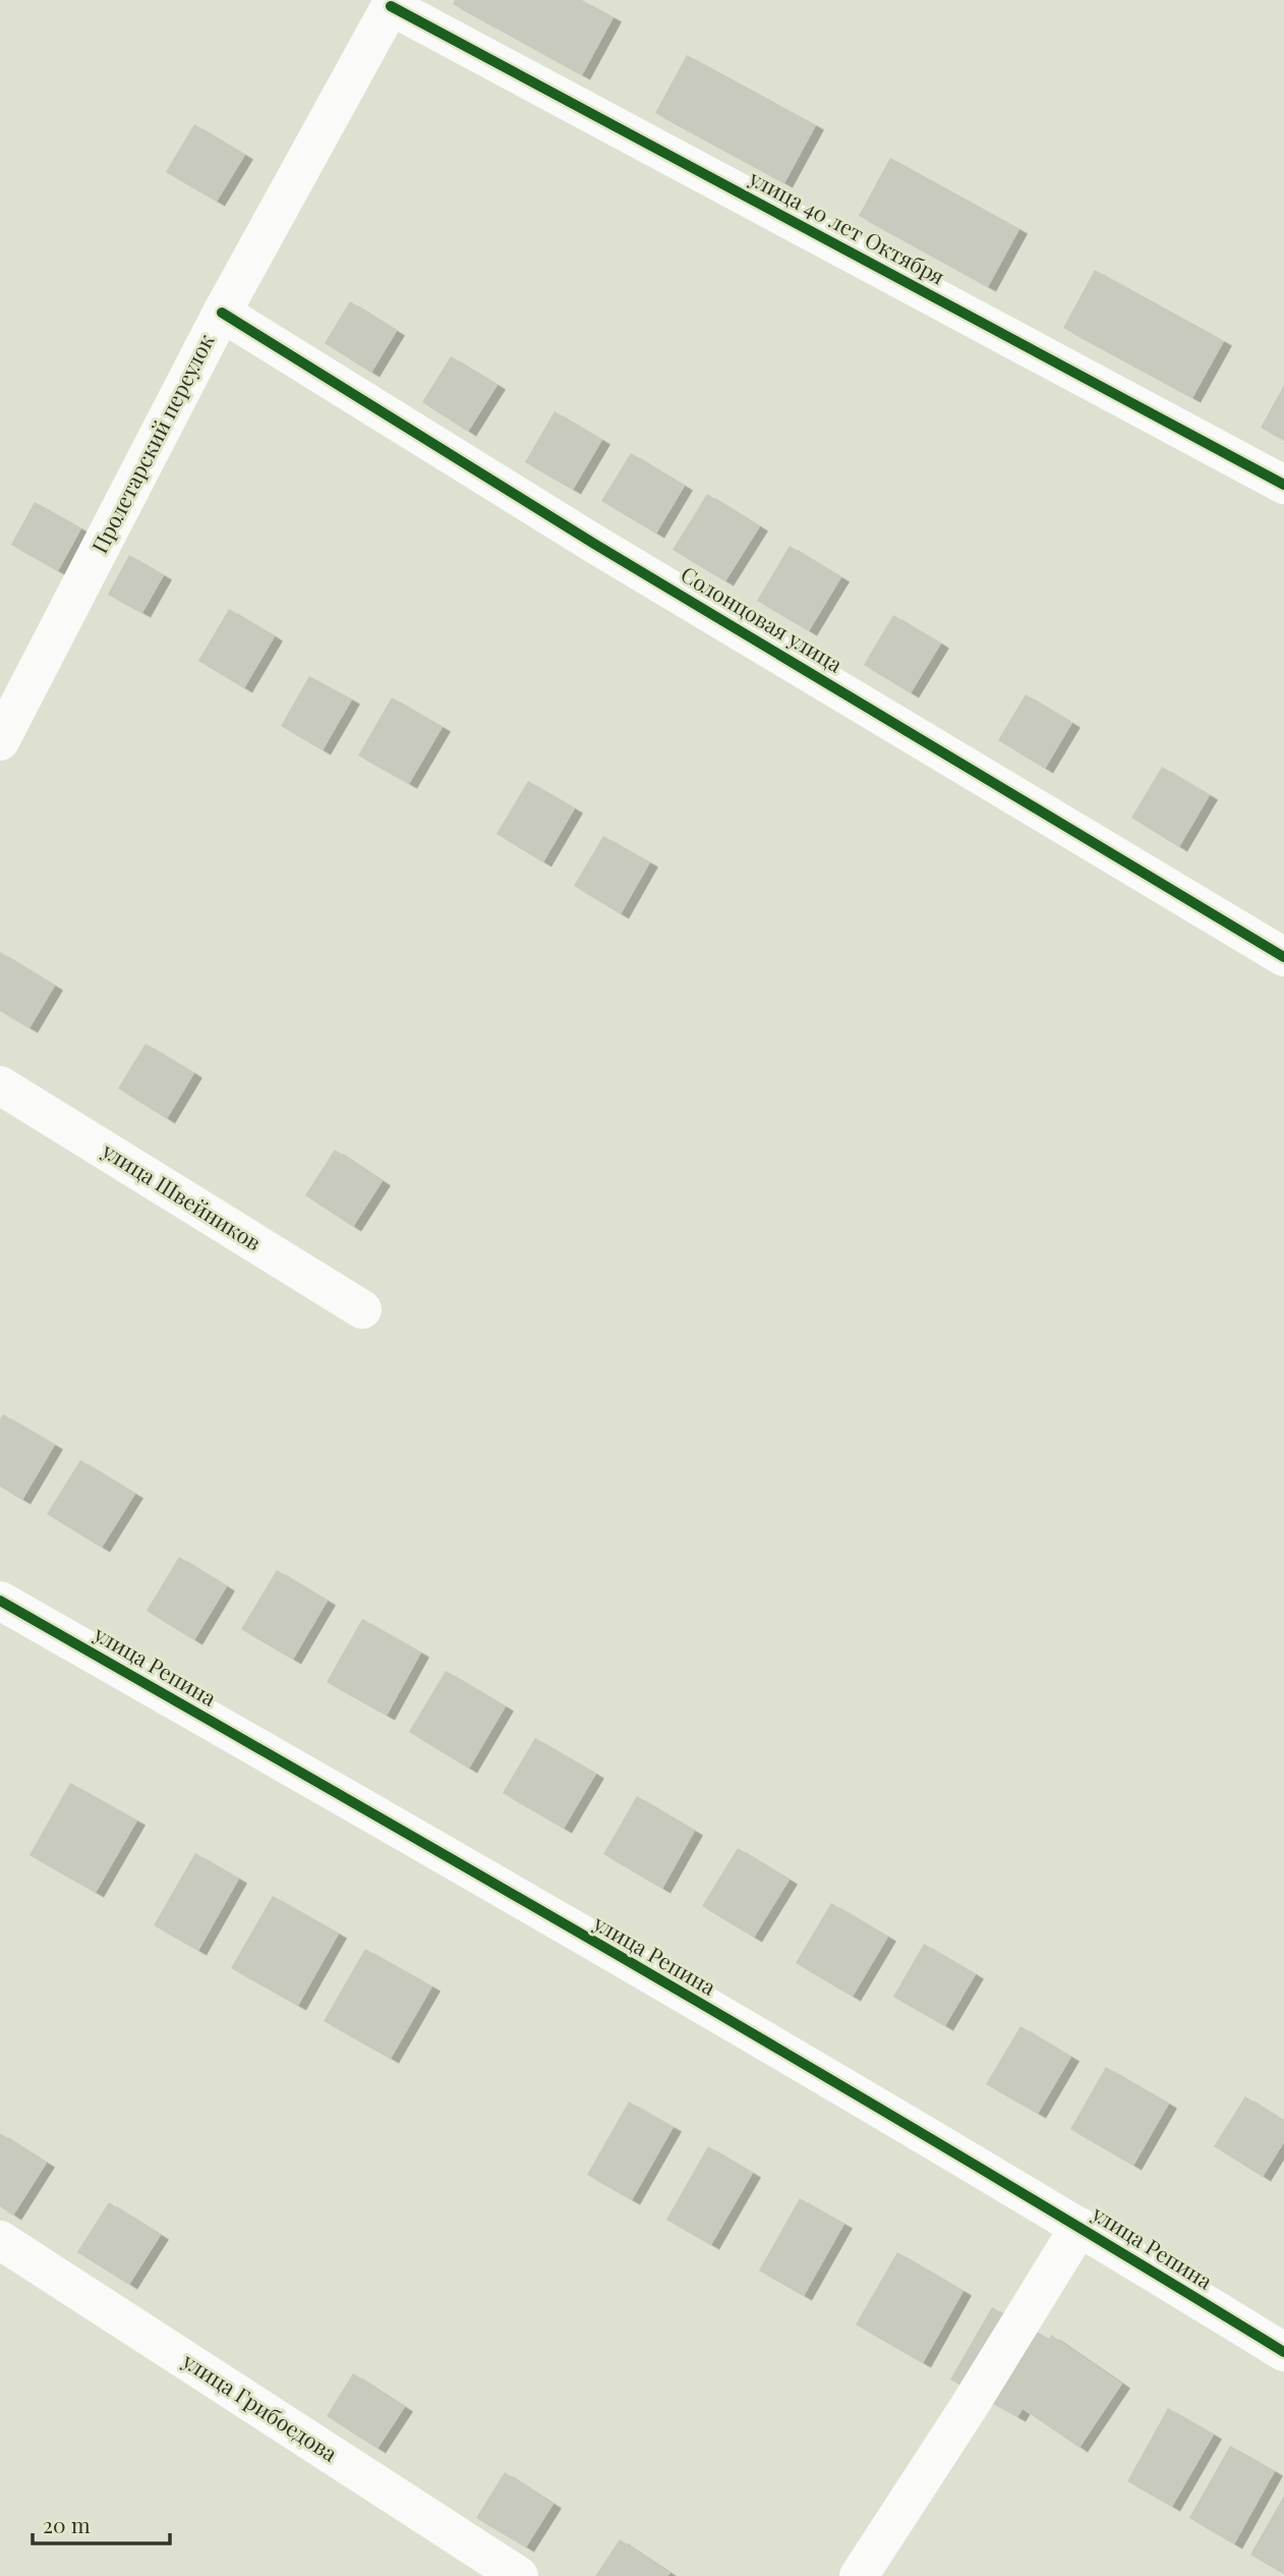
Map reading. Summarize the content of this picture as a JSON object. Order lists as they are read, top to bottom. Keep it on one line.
{"streets":{"street":["улица 40 лет Октября","Пролетарский переулок","Солонцовая улица","улица Швейников","улица Репина","улица Грибоедова"]},"crossings":[["улица 40 лет Октября","Пролетарский переулок"],["Пролетарский переулок","Солонцовая улица"]],"scale_bar":"20 m"}
